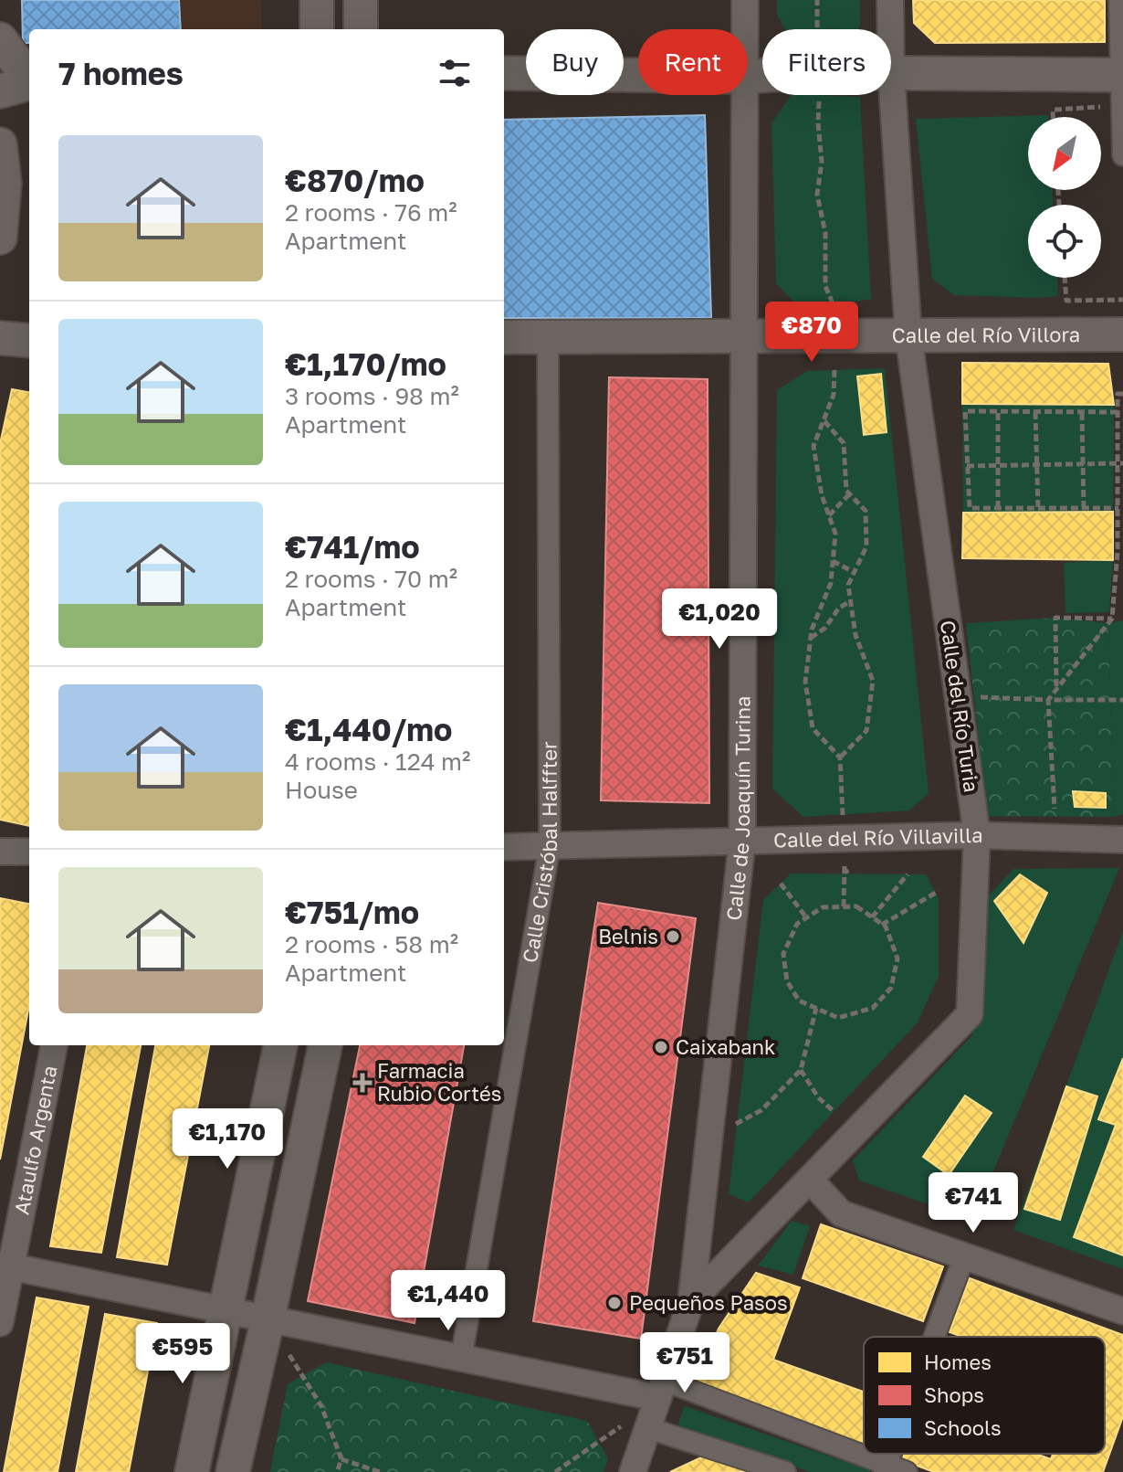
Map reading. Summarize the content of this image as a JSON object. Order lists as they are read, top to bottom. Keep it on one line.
{"streets":{"street":["Calle del Río Villora","Calle del Río Turia","Calle de Joaquín Turina","Calle del Río Villavilla","Calle Cristóbal Halffter","Ataulfo Argenta"]},"crossings":[["Calle del Río Villora","Calle del Río Turia"],["Calle del Río Villora","Calle de Joaquín Turina"],["Calle del Río Villora","Calle Cristóbal Halffter"],["Calle del Río Turia","Calle de Joaquín Turina"],["Calle del Río Turia","Calle del Río Villavilla"],["Calle de Joaquín Turina","Calle del Río Villavilla"],["Calle del Río Villavilla","Calle Cristóbal Halffter"]],"places":{"other":["Belnis","Caixabank","Pequeños Pasos"],"health":["Farmacia Rubio Cortés"]},"legend":["Homes","Shops","Schools"],"north":"bottom left","page":{"chip":["Buy","Rent","Filters"],"heading":"7 homes","list":[{"name":"€870/mo","note":"2 rooms · 76 m² · Apartment"},{"name":"€1,170/mo","note":"3 rooms · 98 m² · Apartment"},{"name":"€741/mo","note":"2 rooms · 70 m² · Apartment"},{"name":"€1,440/mo","note":"4 rooms · 124 m² · House"},{"name":"€751/mo","note":"2 rooms · 58 m² · Apartment"}],"price":["€870","€1,020","€1,170","€741","€1,440","€595","€751"]}}
